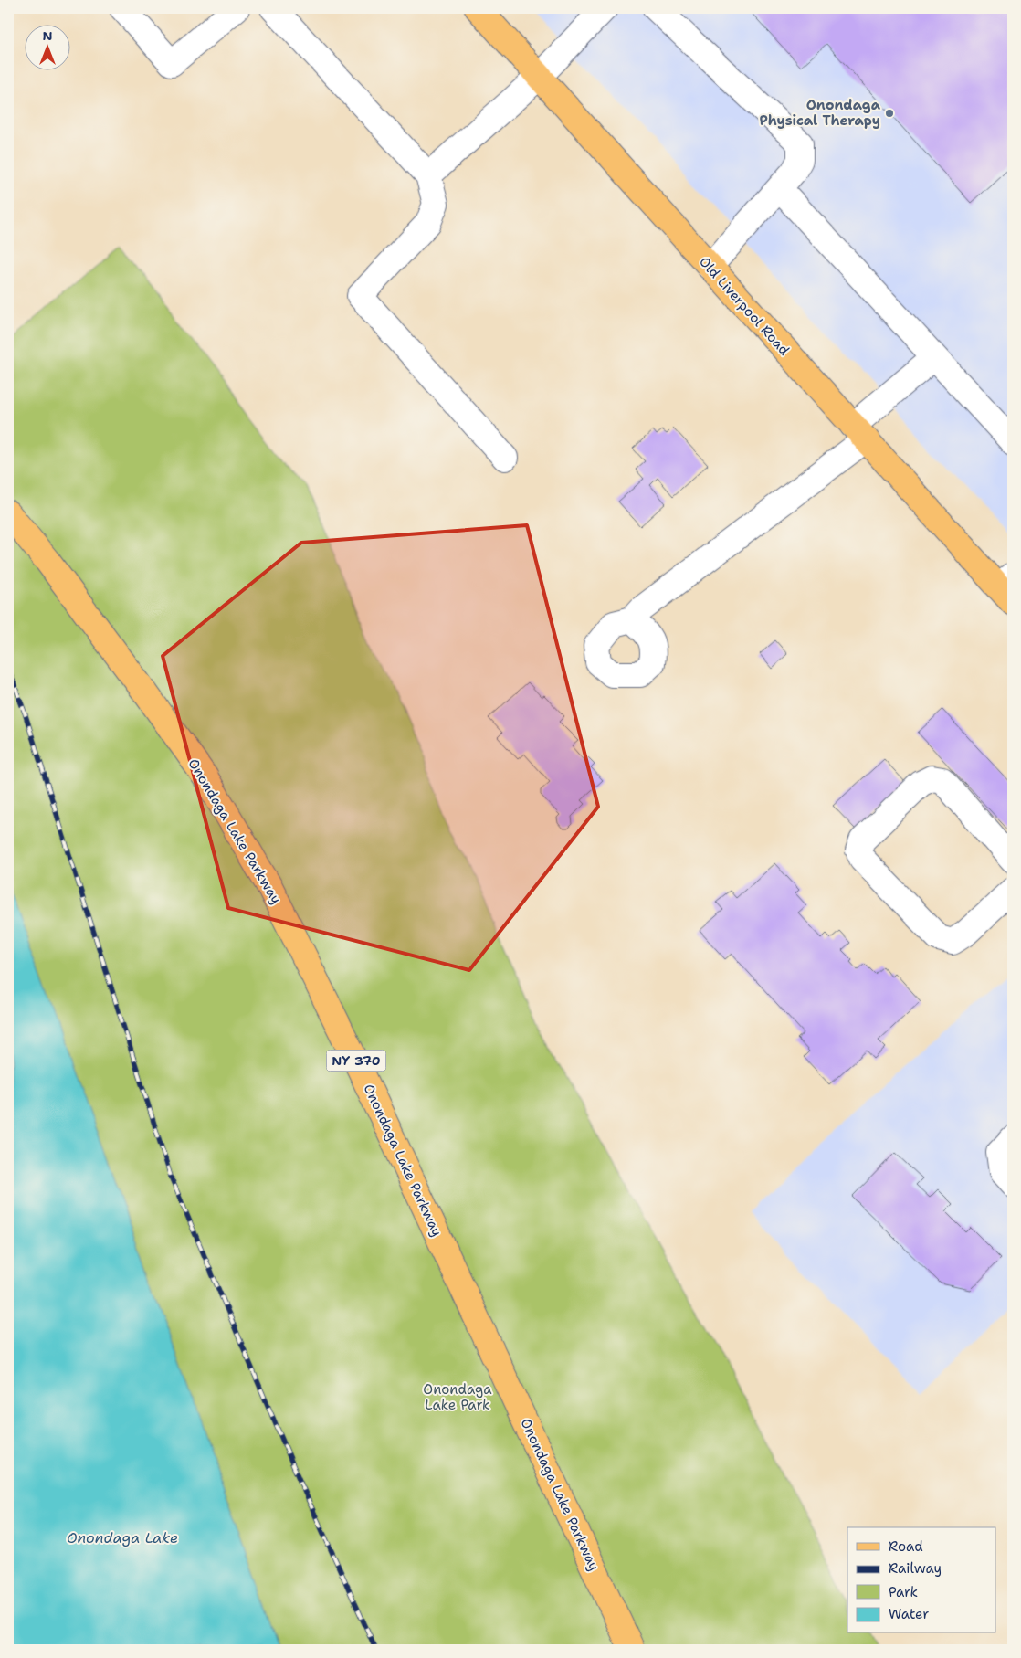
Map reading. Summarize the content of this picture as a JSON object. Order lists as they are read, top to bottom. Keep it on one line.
{"streets":{"main road":["Old Liverpool Road","Onondaga Lake Parkway","NY 370"]},"water":["Onondaga Lake"],"parks":["Onondaga Lake Park"],"places":["Onondaga Physical Therapy"],"legend":["Road","Railway","Park","Water"],"north":"top"}
